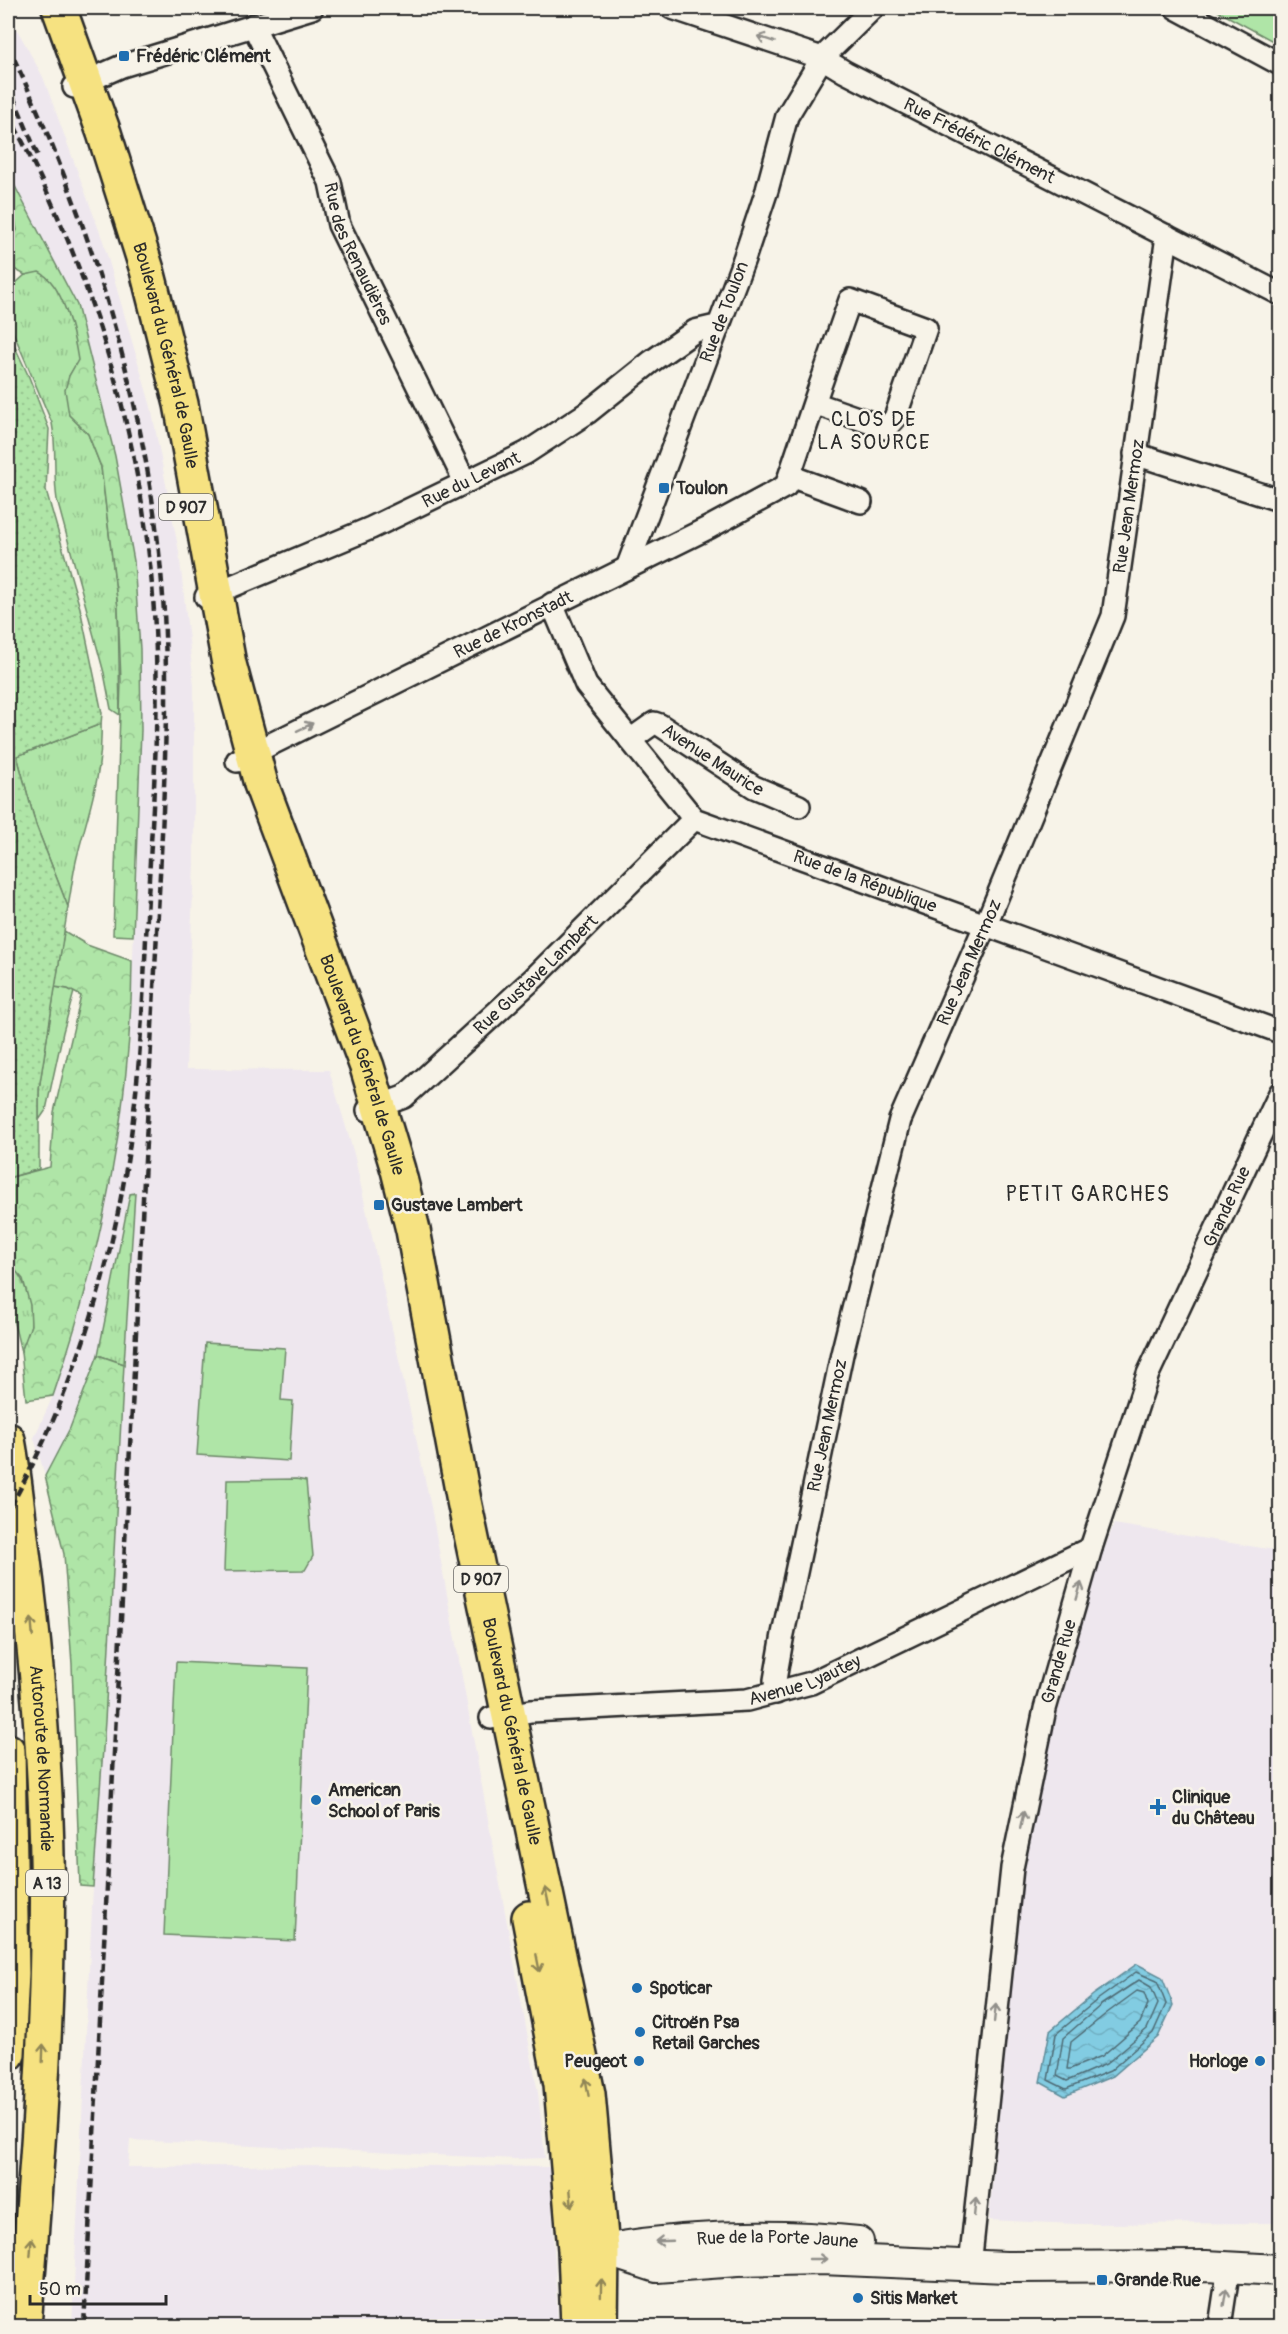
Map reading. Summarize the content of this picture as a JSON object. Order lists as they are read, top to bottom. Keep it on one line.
{"streets":{"main road":["Boulevard du Général de Gaulle","D 907","Autoroute de Normandie","A 13","Rue de la Porte Jaune"],"street":["Rue Frédéric Clément","Rue des Renaudières","Rue de Toulon","Rue du Levant","Rue Jean Mermoz","Rue de Kronstadt","Avenue Maurice","Rue de la République","Rue Gustave Lambert","Grande Rue","Avenue Lyautey"]},"crossings":[["Rue Frédéric Clément","Rue de Toulon"],["Rue Frédéric Clément","Rue Jean Mermoz"],["Rue des Renaudières","Rue du Levant"],["Rue de Toulon","Rue du Levant"],["Rue de Toulon","Rue de Kronstadt"],["Boulevard du Général de Gaulle","Rue du Levant"],["Boulevard du Général de Gaulle","D 907"],["Boulevard du Général de Gaulle","Rue de Kronstadt"],["Boulevard du Général de Gaulle","Rue Gustave Lambert"],["Boulevard du Général de Gaulle","Avenue Lyautey"],["Boulevard du Général de Gaulle","Rue de la Porte Jaune"],["Rue Jean Mermoz","Rue de la République"],["Rue Jean Mermoz","Avenue Lyautey"],["D 907","Rue de la Porte Jaune"],["Rue de la République","Rue Gustave Lambert"],["Grande Rue","Avenue Lyautey"],["Grande Rue","Rue de la Porte Jaune"]],"one_way":["Rue de Kronstadt","Grande Rue"],"districts":["CLOS DE LA SOURCE","PETIT GARCHES"],"places":{"transit":["Frédéric Clément","Toulon","Gustave Lambert","Grande Rue"],"other":["American School of Paris","Spoticar","Citroën Psa Retail Garches","Peugeot","Horloge","Sitis Market"],"health":["Clinique du Château"]},"scale_bar":"50 m"}
